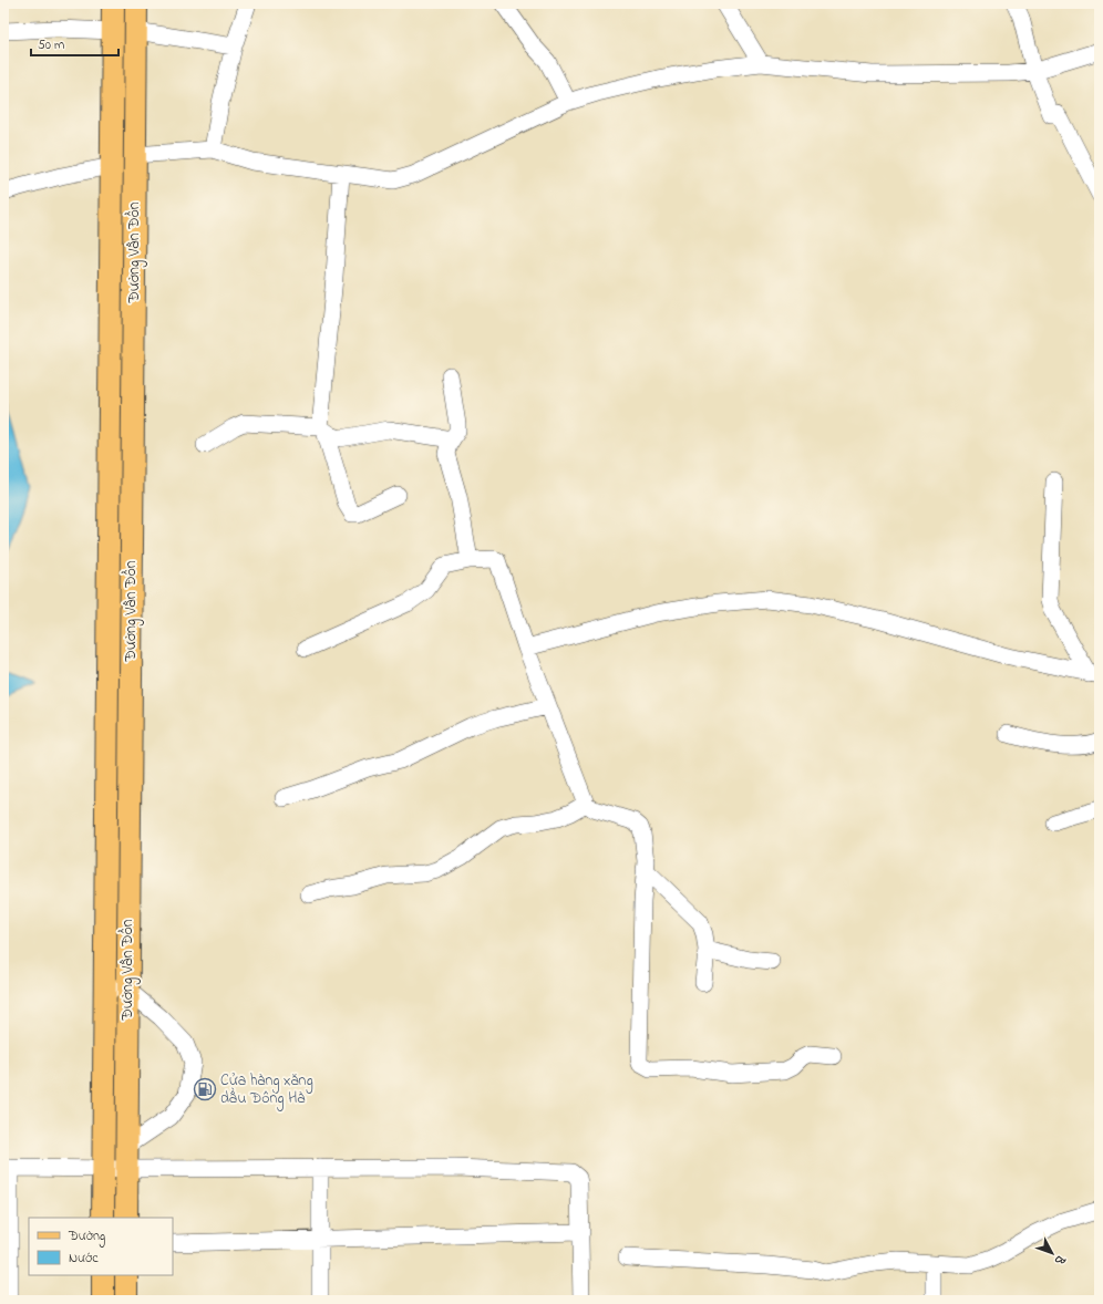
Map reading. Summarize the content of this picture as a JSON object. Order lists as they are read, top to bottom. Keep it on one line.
{"streets":{"main road":["Đường Vân Đồn"]},"places":{"fuel station":["Cửa hàng xăng dầu Đông Hà"]},"legend":["Đường","Nước"],"scale_bar":"50 m","north":"bottom right"}
